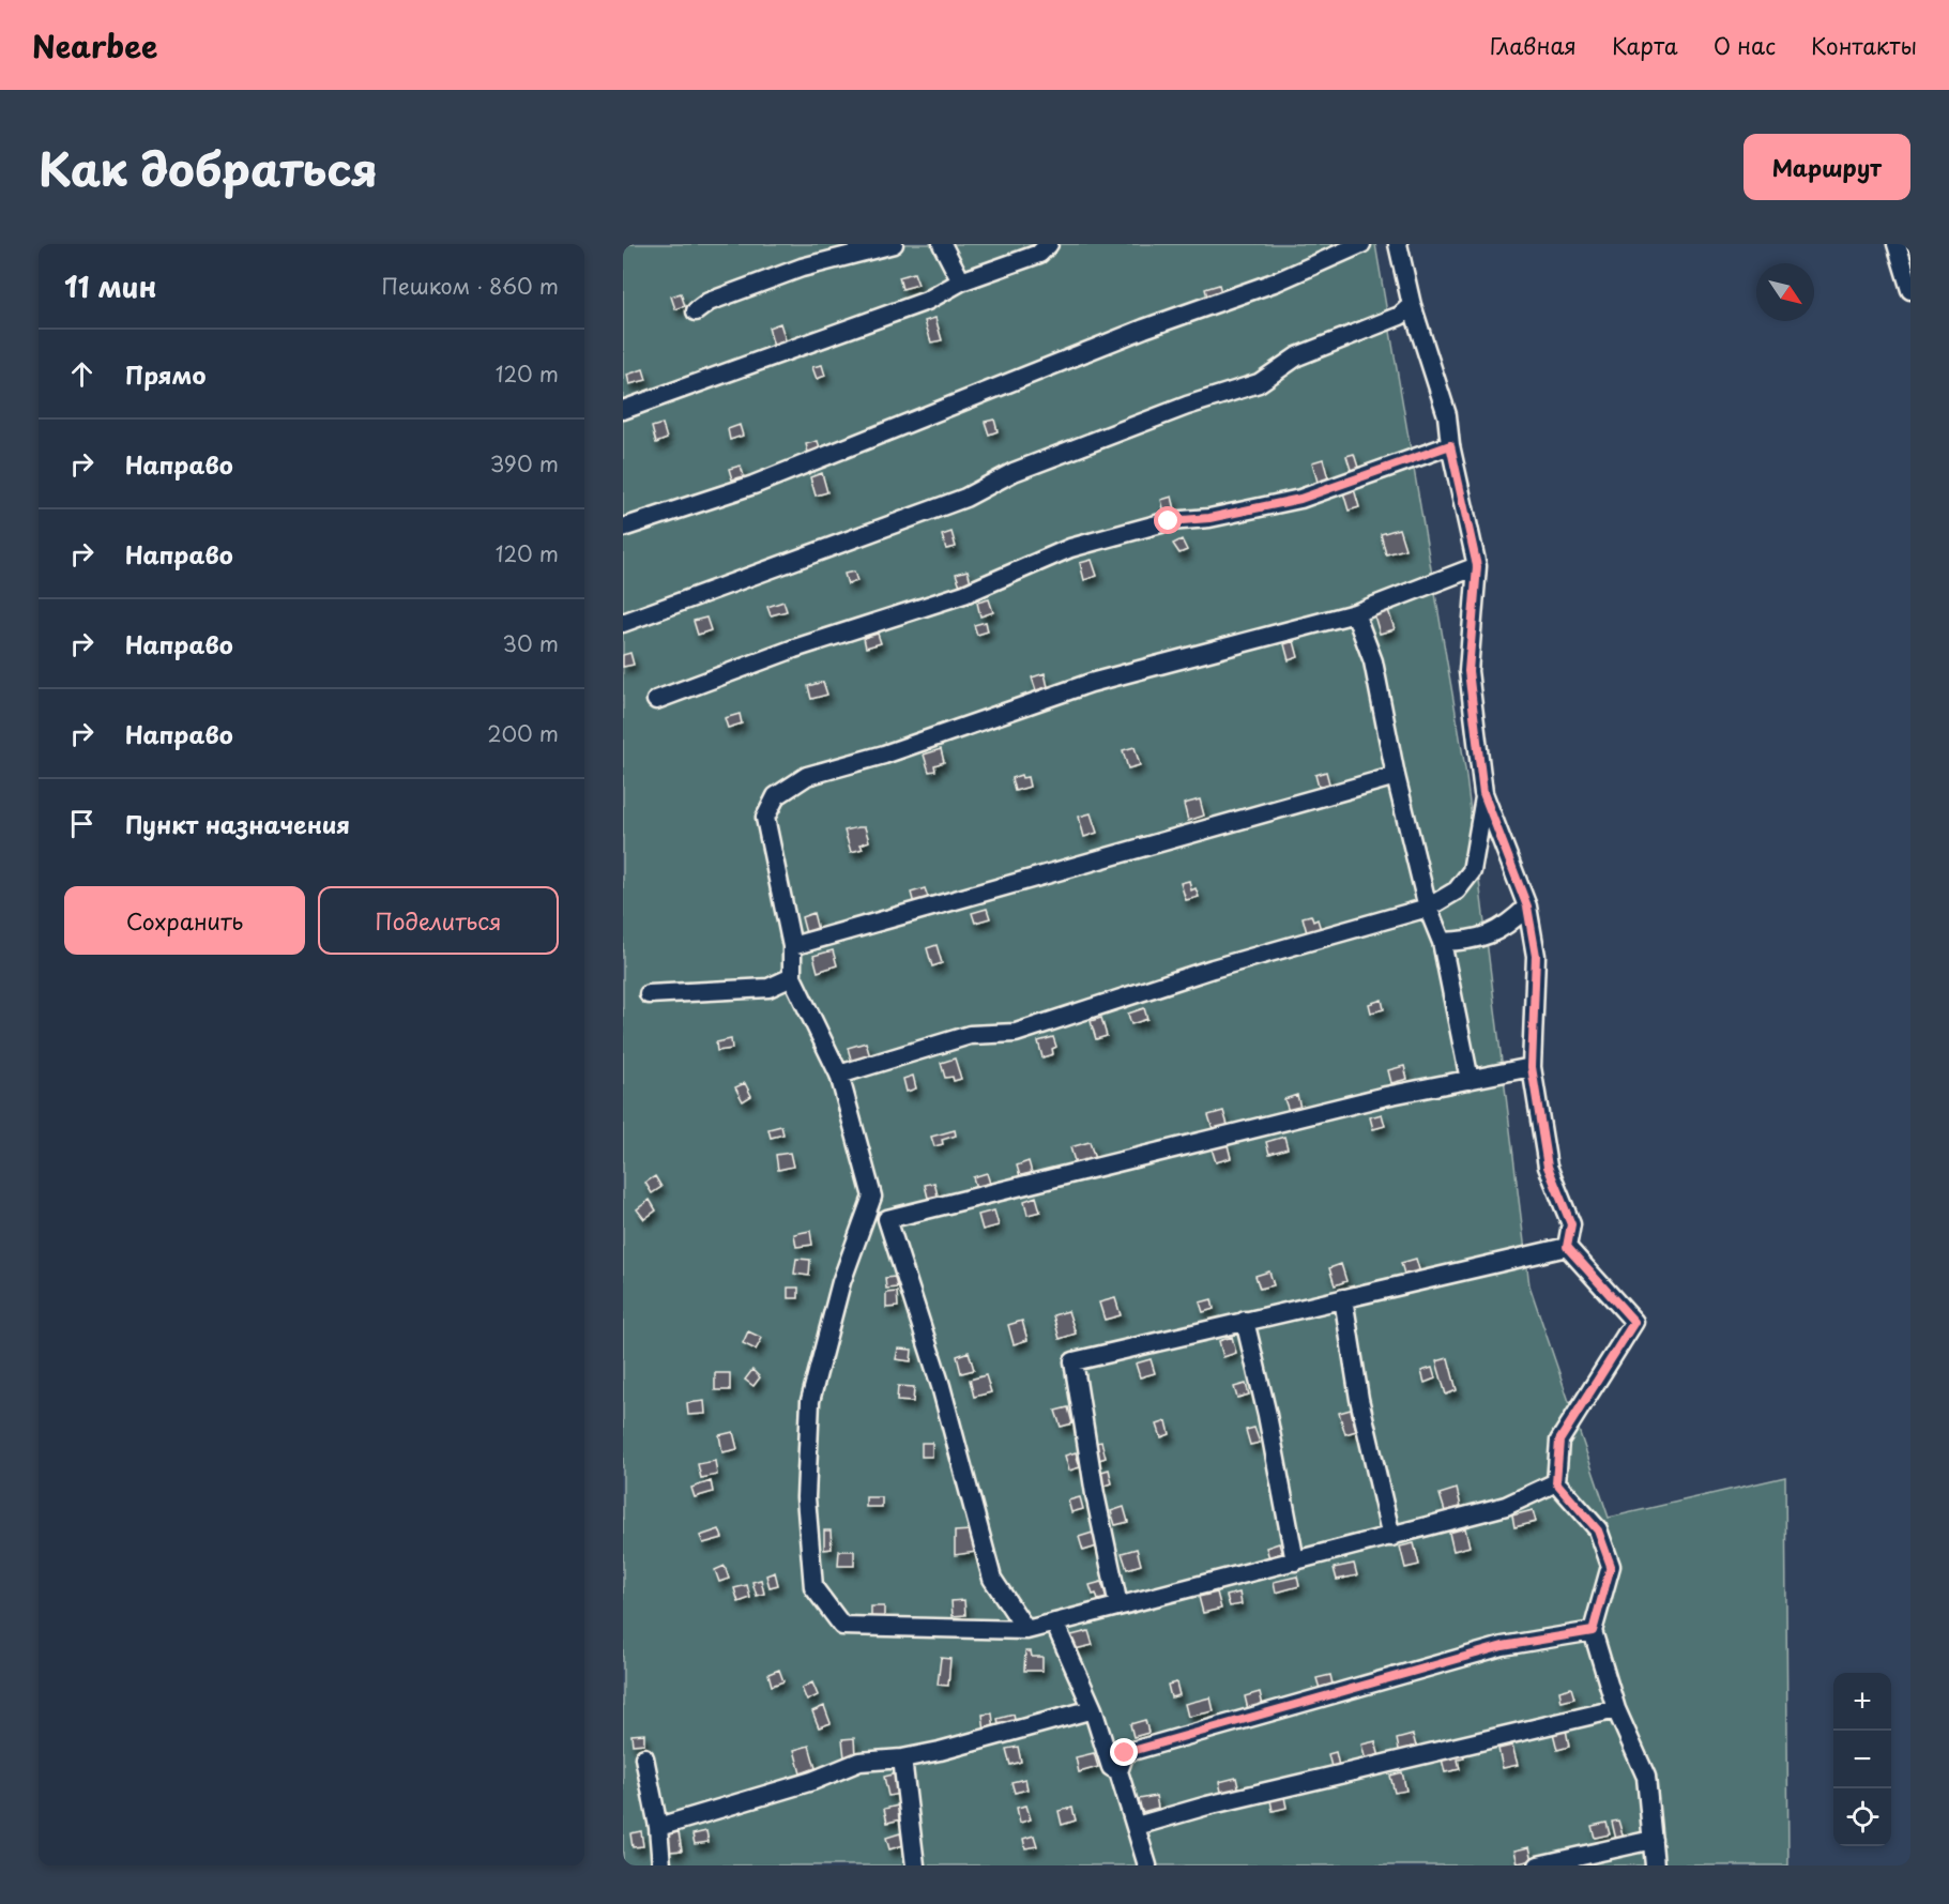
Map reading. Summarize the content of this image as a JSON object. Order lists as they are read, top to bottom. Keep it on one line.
{"north":"bottom right","page":{"header":"Nearbee","nav":["Главная","Карта","О нас","Контакты"],"title":"Как добраться","buttons":["Маршрут",["Сохранить","Поделиться"]],"heading":["11 мин","Пешком · 860 m"],"list":[["Прямо","120 m"],["Направо","390 m"],["Направо","120 m"],["Направо","30 m"],["Направо","200 m"],"Пункт назначения"],"map_buttons":["+","−"]}}
